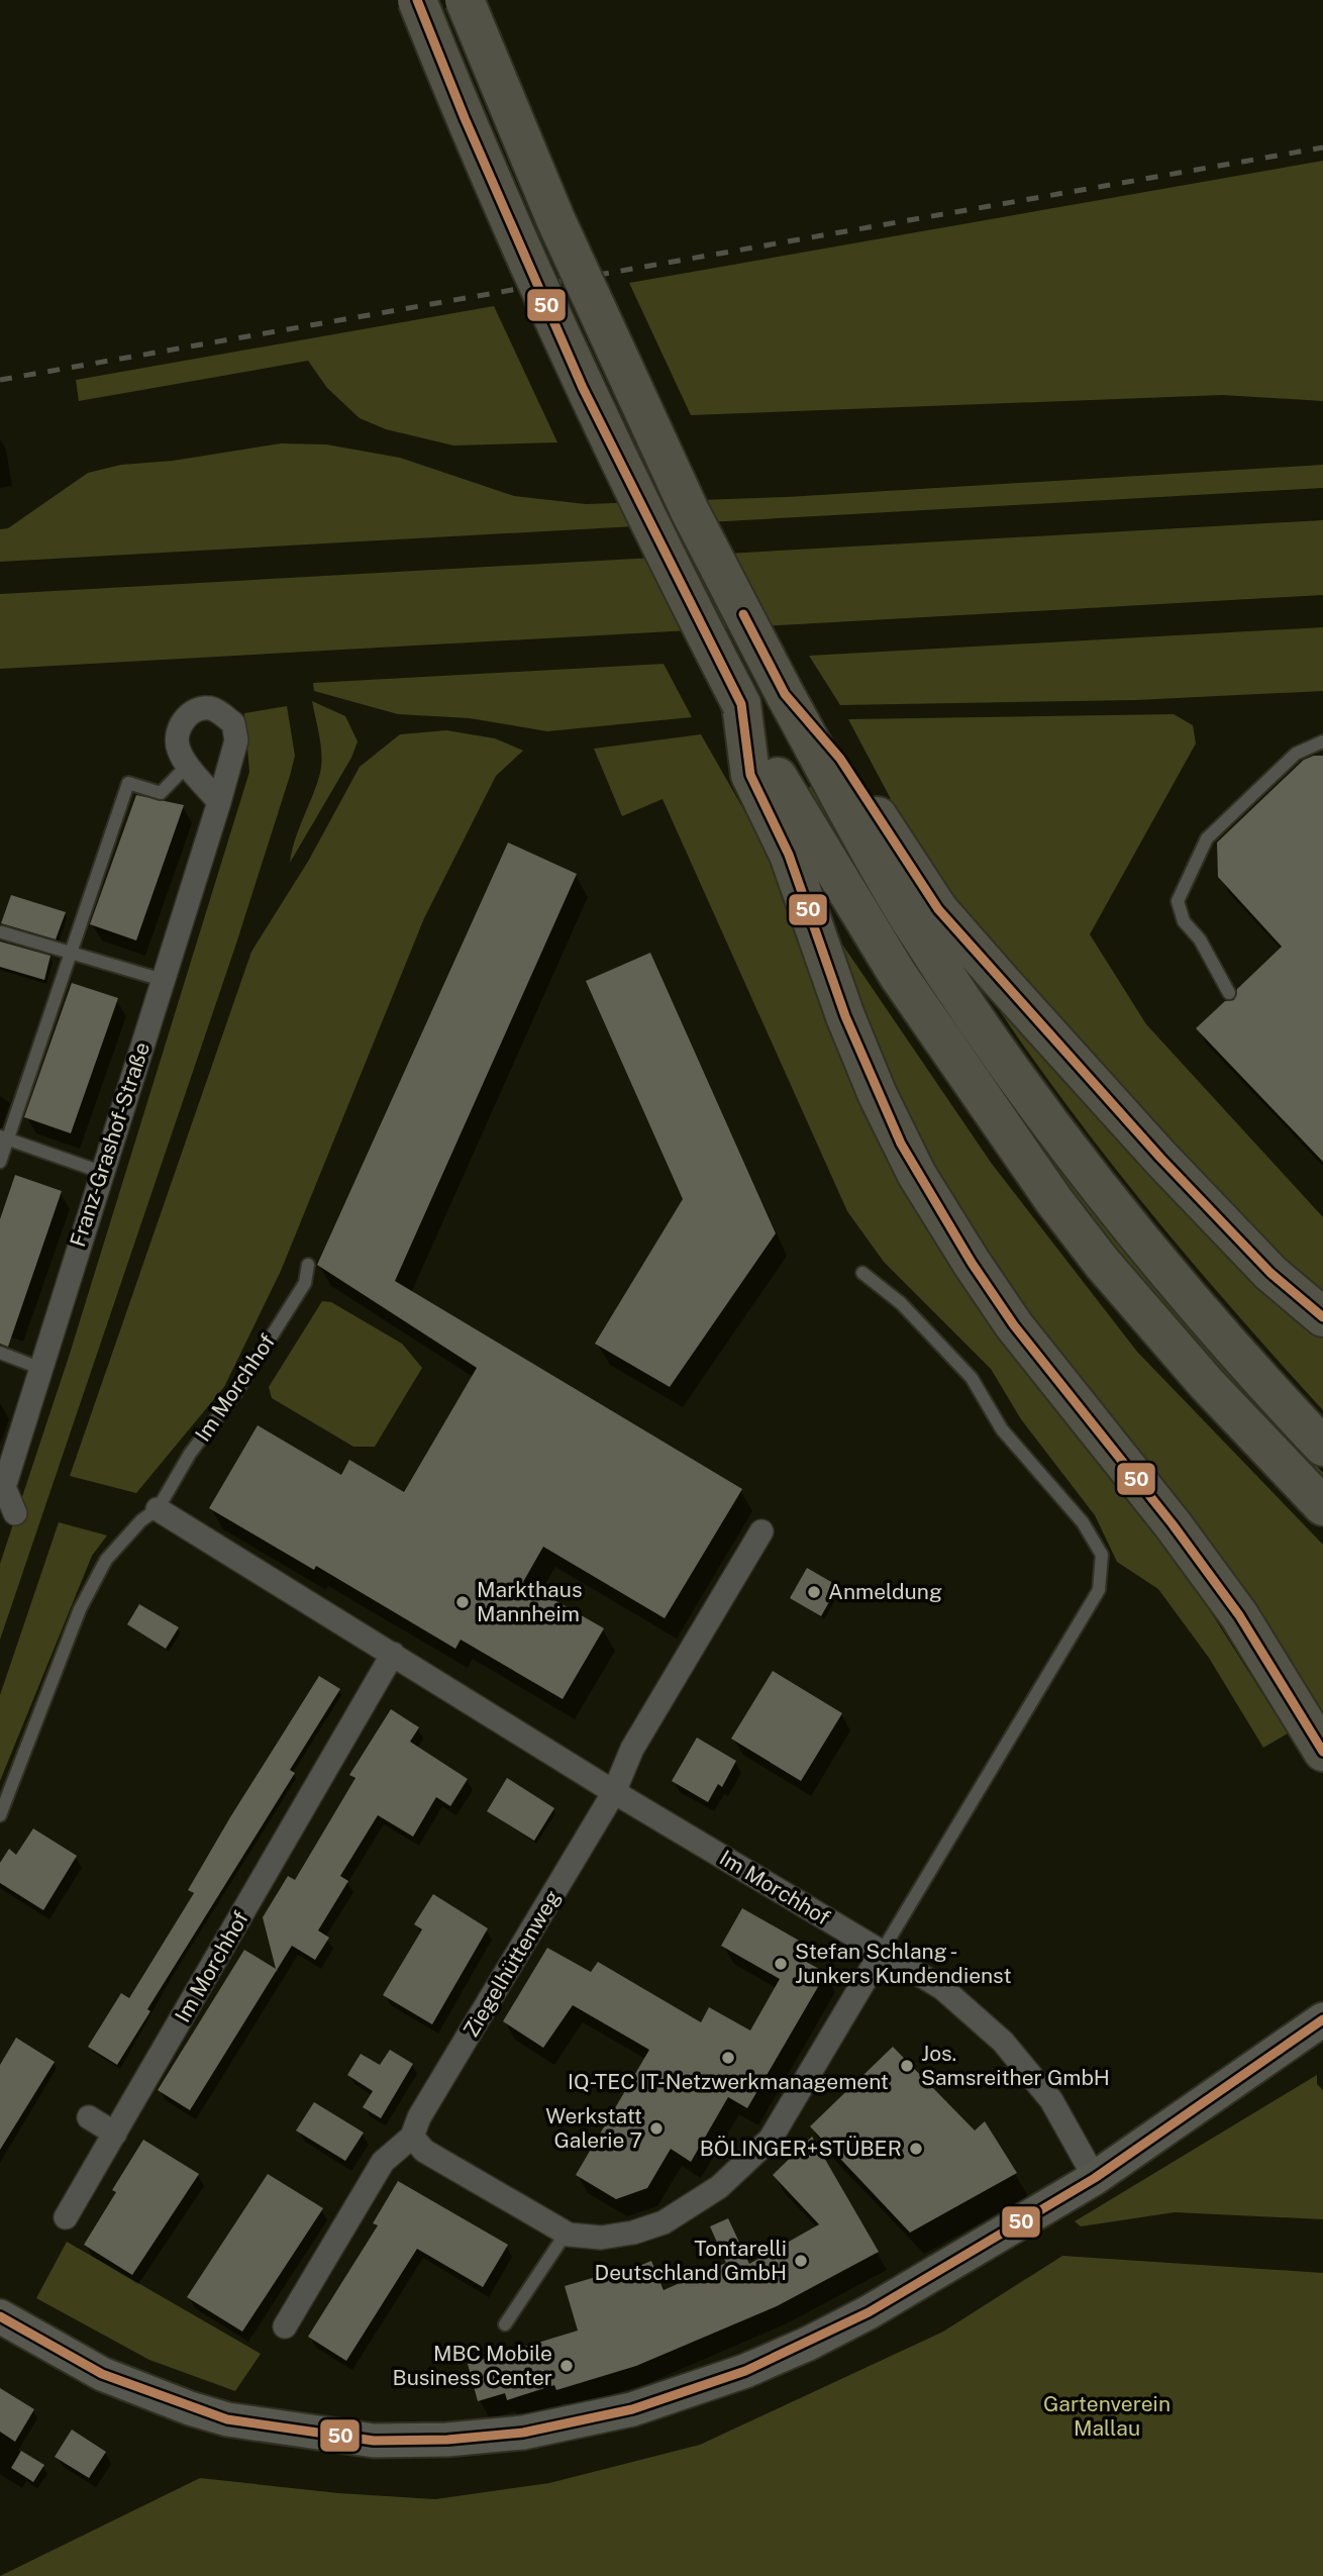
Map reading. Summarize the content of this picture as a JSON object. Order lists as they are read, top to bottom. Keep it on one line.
{"streets":{"street":["Franz-Grashof-Straße","Im Morchhof","Ziegelhüttenweg"]},"crossings":[["Im Morchhof","Ziegelhüttenweg"]],"parks":["Gartenverein Mallau"],"places":["Anmeldung","Markthaus Mannheim","Stefan Schlang - Junkers Kundendienst","IQ-TEC IT-Netzwerkmanagement","Jos. Samsreither GmbH","Werkstatt Galerie 7","BÖLINGER+STÜBER","Tontarelli Deutschland GmbH","MBC Mobile Business Center"],"lines":["transit line 50"]}
